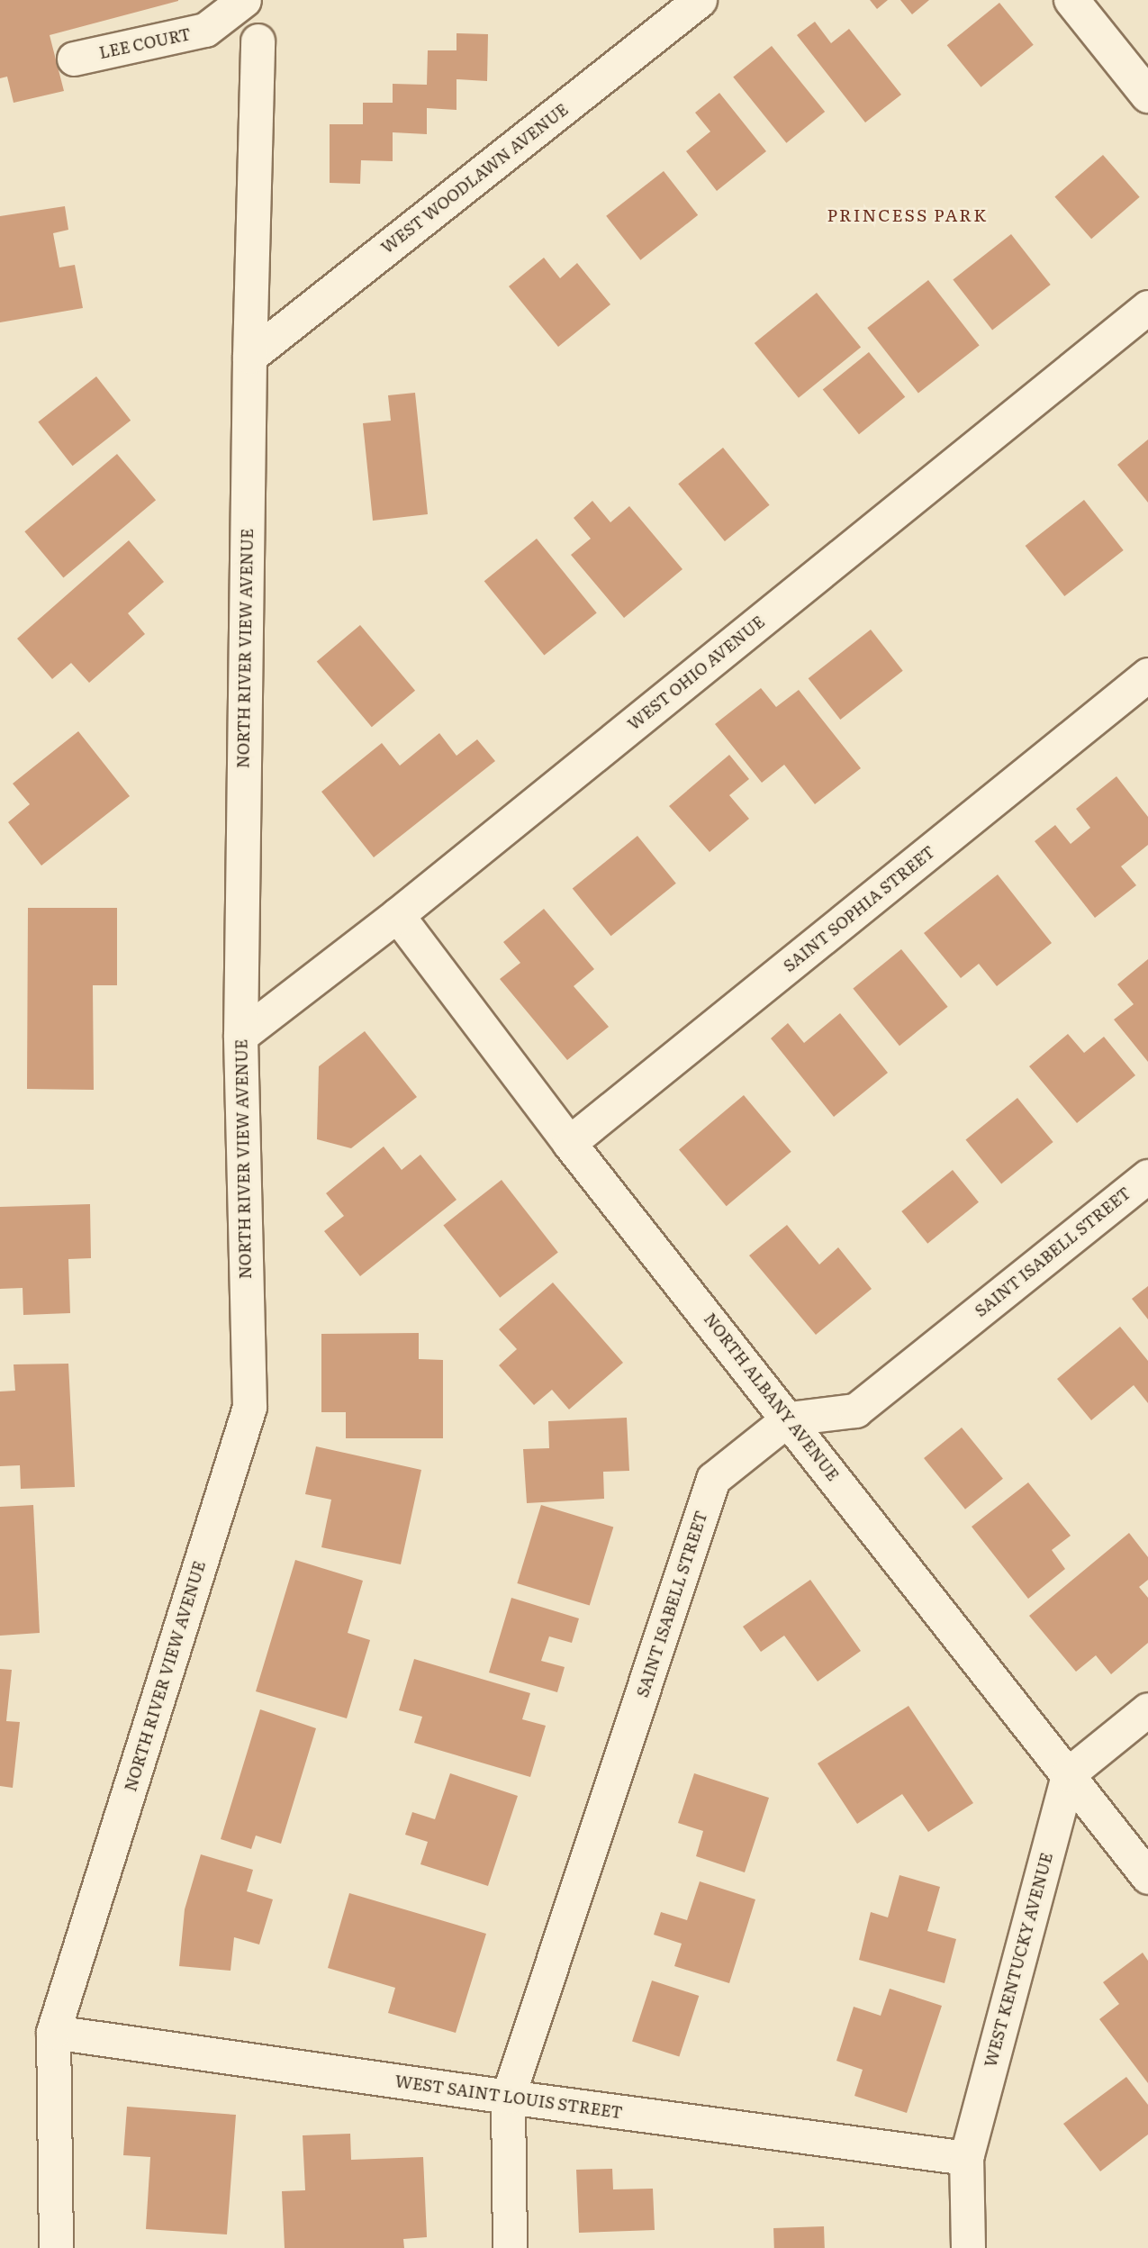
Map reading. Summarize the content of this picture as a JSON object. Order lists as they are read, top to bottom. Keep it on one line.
{"streets":{"street":["LEE COURT","WEST WOODLAWN AVENUE","NORTH RIVER VIEW AVENUE","WEST OHIO AVENUE","SAINT SOPHIA STREET","SAINT ISABELL STREET","NORTH ALBANY AVENUE","WEST KENTUCKY AVENUE","WEST SAINT LOUIS STREET"]},"crossings":[["WEST WOODLAWN AVENUE","NORTH RIVER VIEW AVENUE"],["NORTH RIVER VIEW AVENUE","WEST OHIO AVENUE"],["NORTH RIVER VIEW AVENUE","WEST SAINT LOUIS STREET"],["WEST OHIO AVENUE","NORTH ALBANY AVENUE"],["SAINT SOPHIA STREET","NORTH ALBANY AVENUE"],["SAINT ISABELL STREET","NORTH ALBANY AVENUE"],["SAINT ISABELL STREET","WEST SAINT LOUIS STREET"],["NORTH ALBANY AVENUE","WEST KENTUCKY AVENUE"],["WEST KENTUCKY AVENUE","WEST SAINT LOUIS STREET"]],"districts":["PRINCESS PARK"]}
